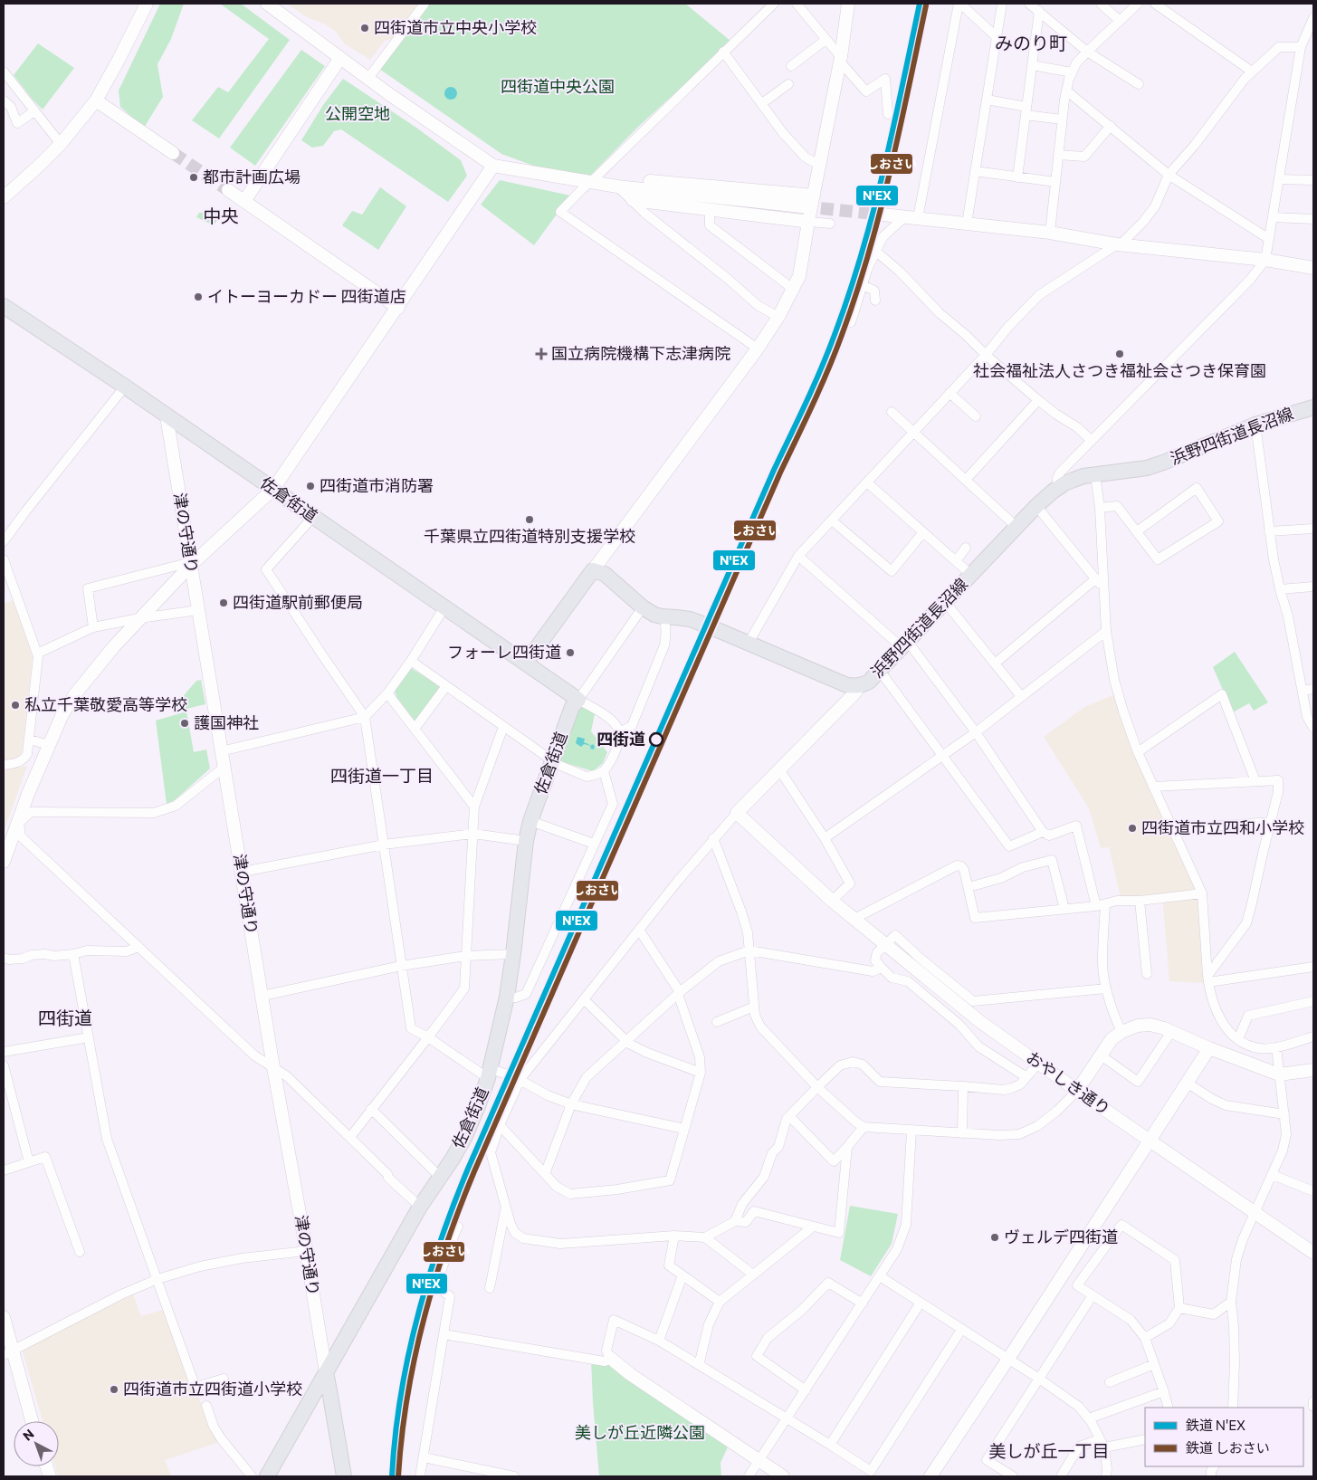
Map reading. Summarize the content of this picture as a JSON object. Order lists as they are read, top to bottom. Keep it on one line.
{"streets":{"main road":["浜野四街道長沼線","佐倉街道"],"street":["津の守通り","おやしき通り"]},"crossings":[["佐倉街道","津の守通り"]],"districts":["みのり町","中央","四街道一丁目","四街道","美しが丘一丁目"],"parks":["四街道中央公園","公開空地","美しが丘近隣公園"],"places":{"other":["四街道市立中央小学校","都市計画広場","イトーヨーカドー 四街道店","社会福祉法人さつき福祉会さつき保育園","四街道市消防署","千葉県立四街道特別支援学校","四街道駅前郵便局","フォーレ四街道","私立千葉敬愛高等学校","護国神社","四街道","四街道市立四和小学校","ヴェルデ四街道","四街道市立四街道小学校"],"health":["国立病院機構下志津病院"]},"lines":["rail line N'EX","rail line しおさい"],"legend":["鉄道 N'EX","鉄道 しおさい"],"north":"top left"}
